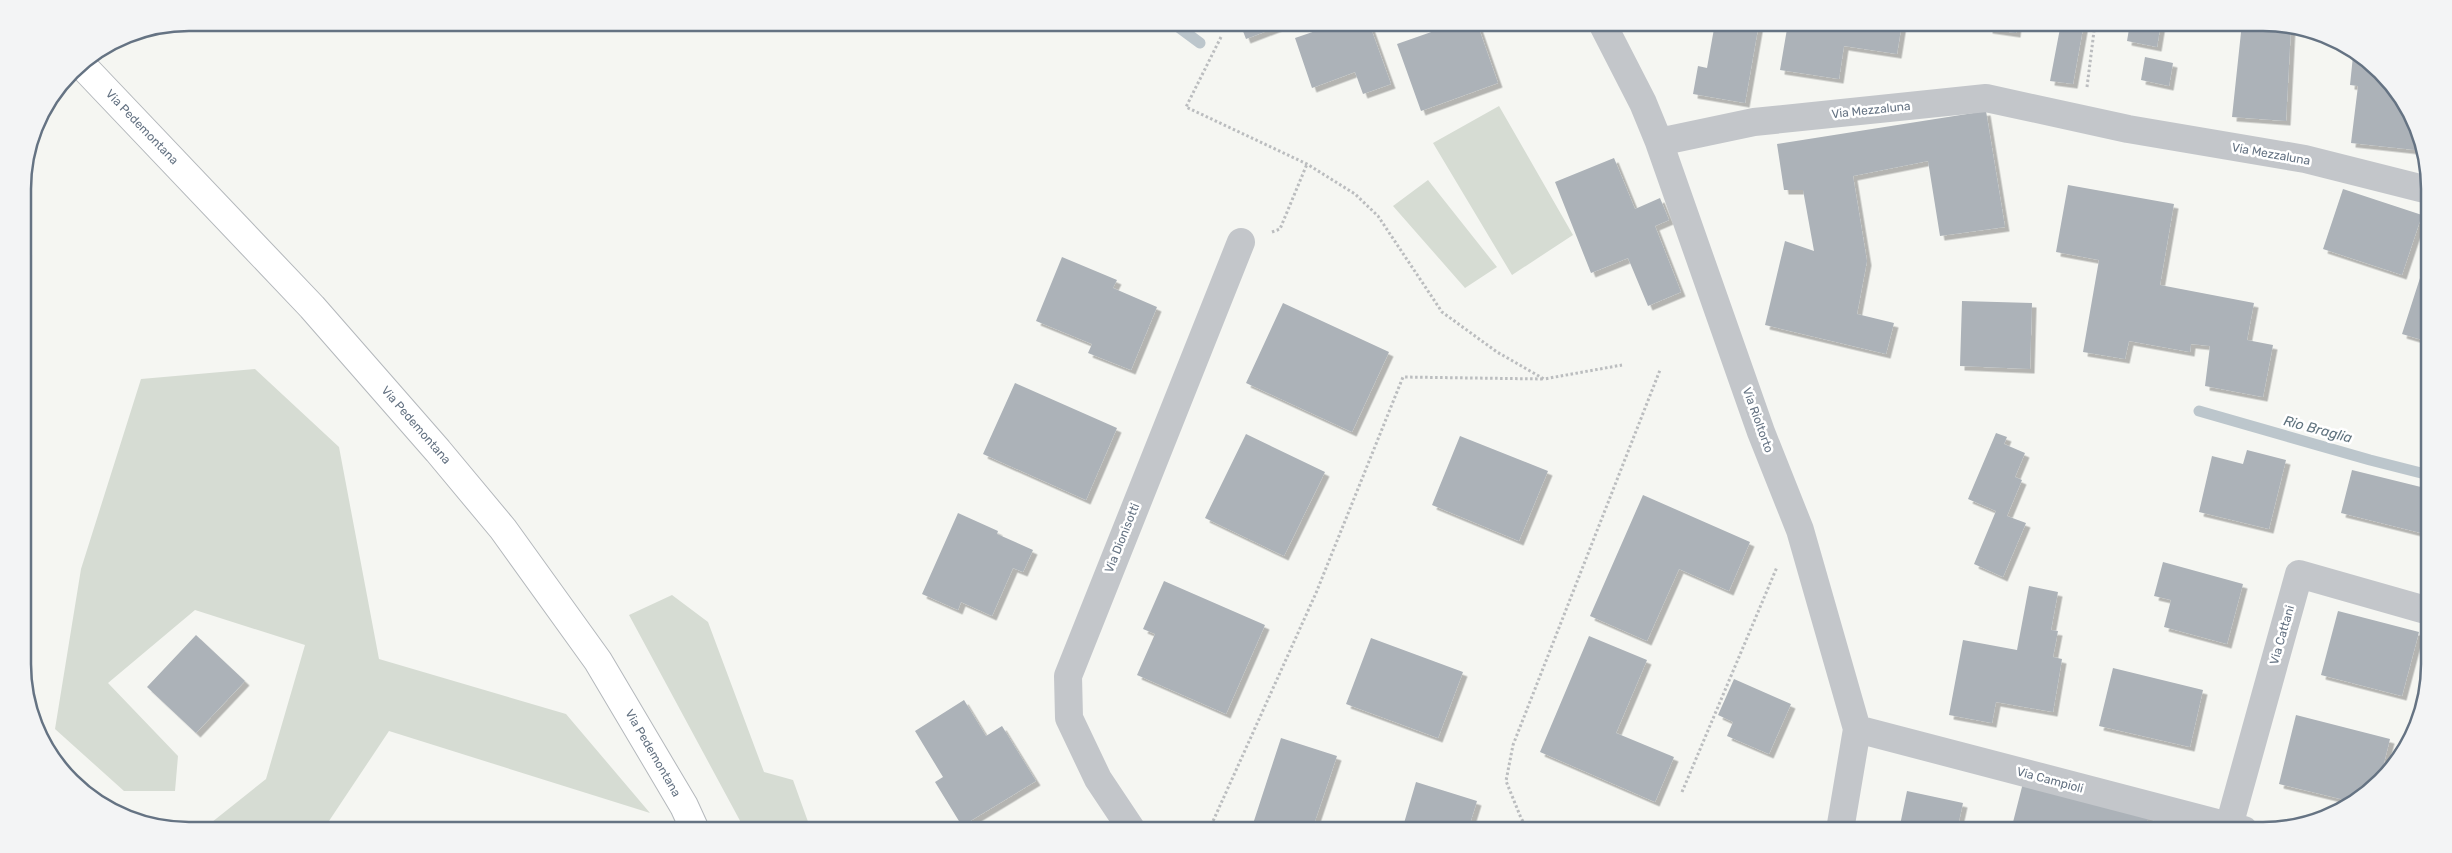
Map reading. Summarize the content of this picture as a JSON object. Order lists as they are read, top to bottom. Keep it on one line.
{"streets":{"main road":["Via Pedemontana"],"street":["Via Mezzaluna","Via Rioltorto","Via Dionisotti","Via Cattani","Via Campioli"]},"crossings":[["Via Mezzaluna","Via Rioltorto"],["Via Rioltorto","Via Campioli"]],"water":["Rio Braglia"]}
